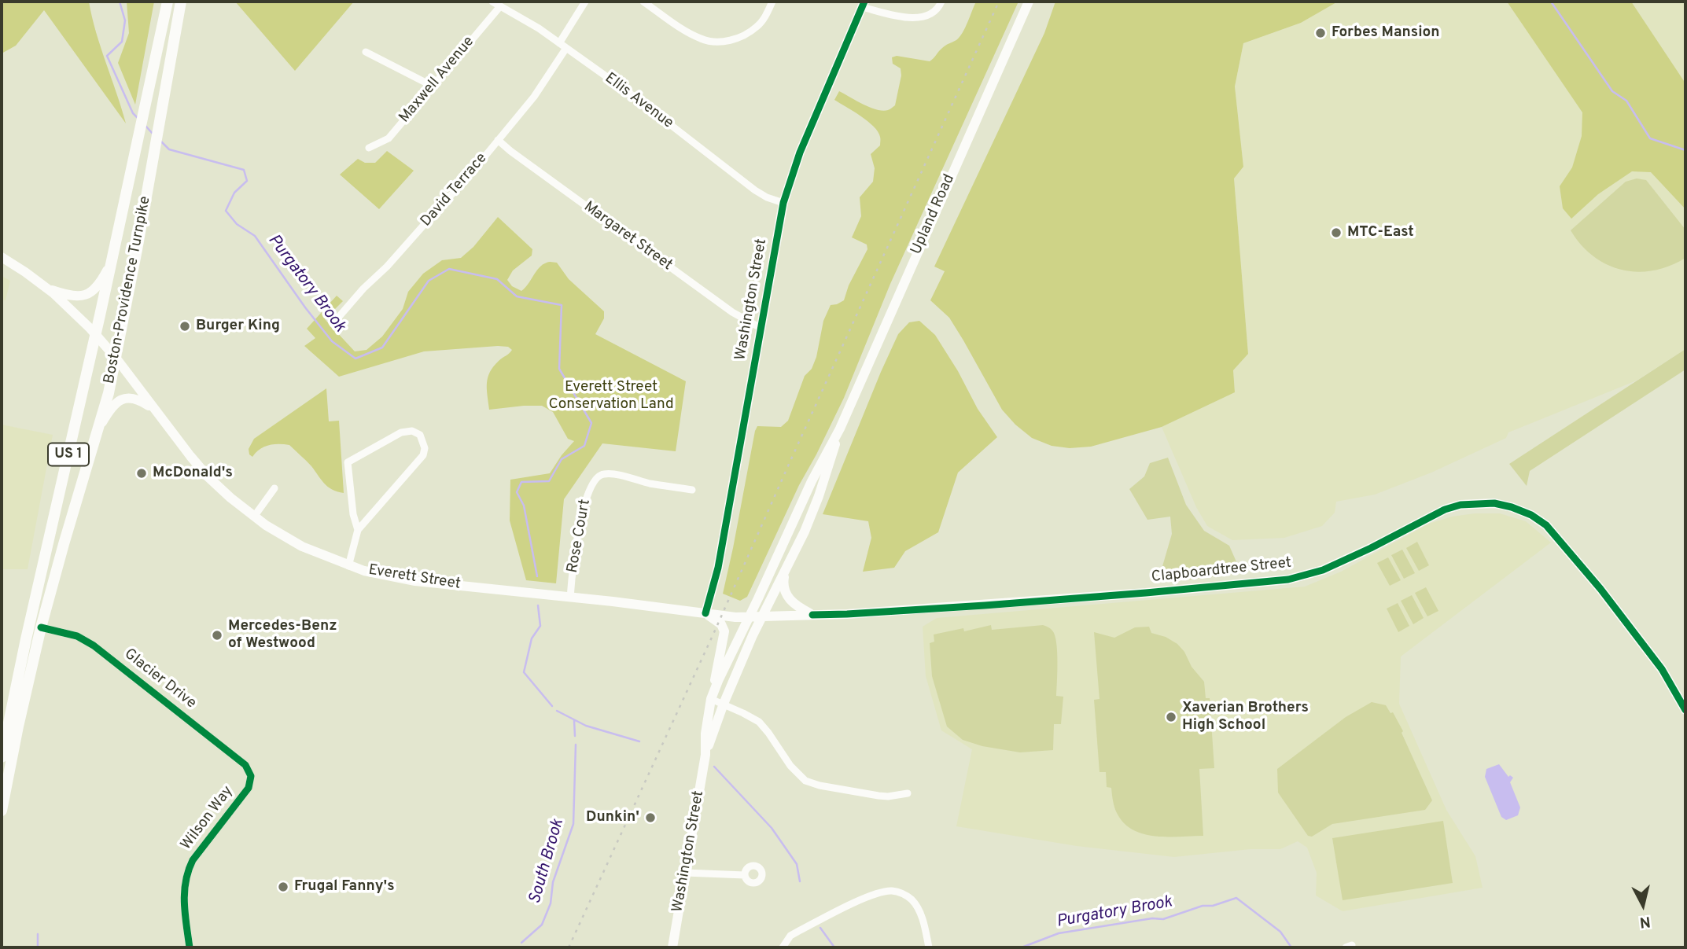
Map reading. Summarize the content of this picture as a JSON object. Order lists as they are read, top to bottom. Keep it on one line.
{"streets":{"main road":["Upland Road","Boston-Providence Turnpike","Washington Street","US 1","Clapboardtree Street","Everett Street"],"street":["Maxwell Avenue","Ellis Avenue","David Terrace","Margaret Street","Rose Court","Glacier Drive","Wilson Way"]},"crossings":[["Maxwell Avenue","Ellis Avenue"],["Ellis Avenue","David Terrace"],["Ellis Avenue","Washington Street"],["David Terrace","Margaret Street"],["Upland Road","Washington Street"],["Upland Road","Clapboardtree Street"],["Upland Road","Everett Street"],["Margaret Street","Washington Street"],["Boston-Providence Turnpike","US 1"],["Boston-Providence Turnpike","Everett Street"],["Boston-Providence Turnpike","Glacier Drive"],["Washington Street","Clapboardtree Street"],["Washington Street","Everett Street"],["US 1","Glacier Drive"],["Rose Court","Everett Street"],["Clapboardtree Street","Everett Street"],["Glacier Drive","Wilson Way"]],"water":["Purgatory Brook","South Brook"],"parks":["Everett Street Conservation Land"],"places":["Forbes Mansion","MTC-East","Burger King","McDonald's","Mercedes-Benz of Westwood","Xaverian Brothers High School","Dunkin'","Frugal Fanny's"],"north":"bottom"}
